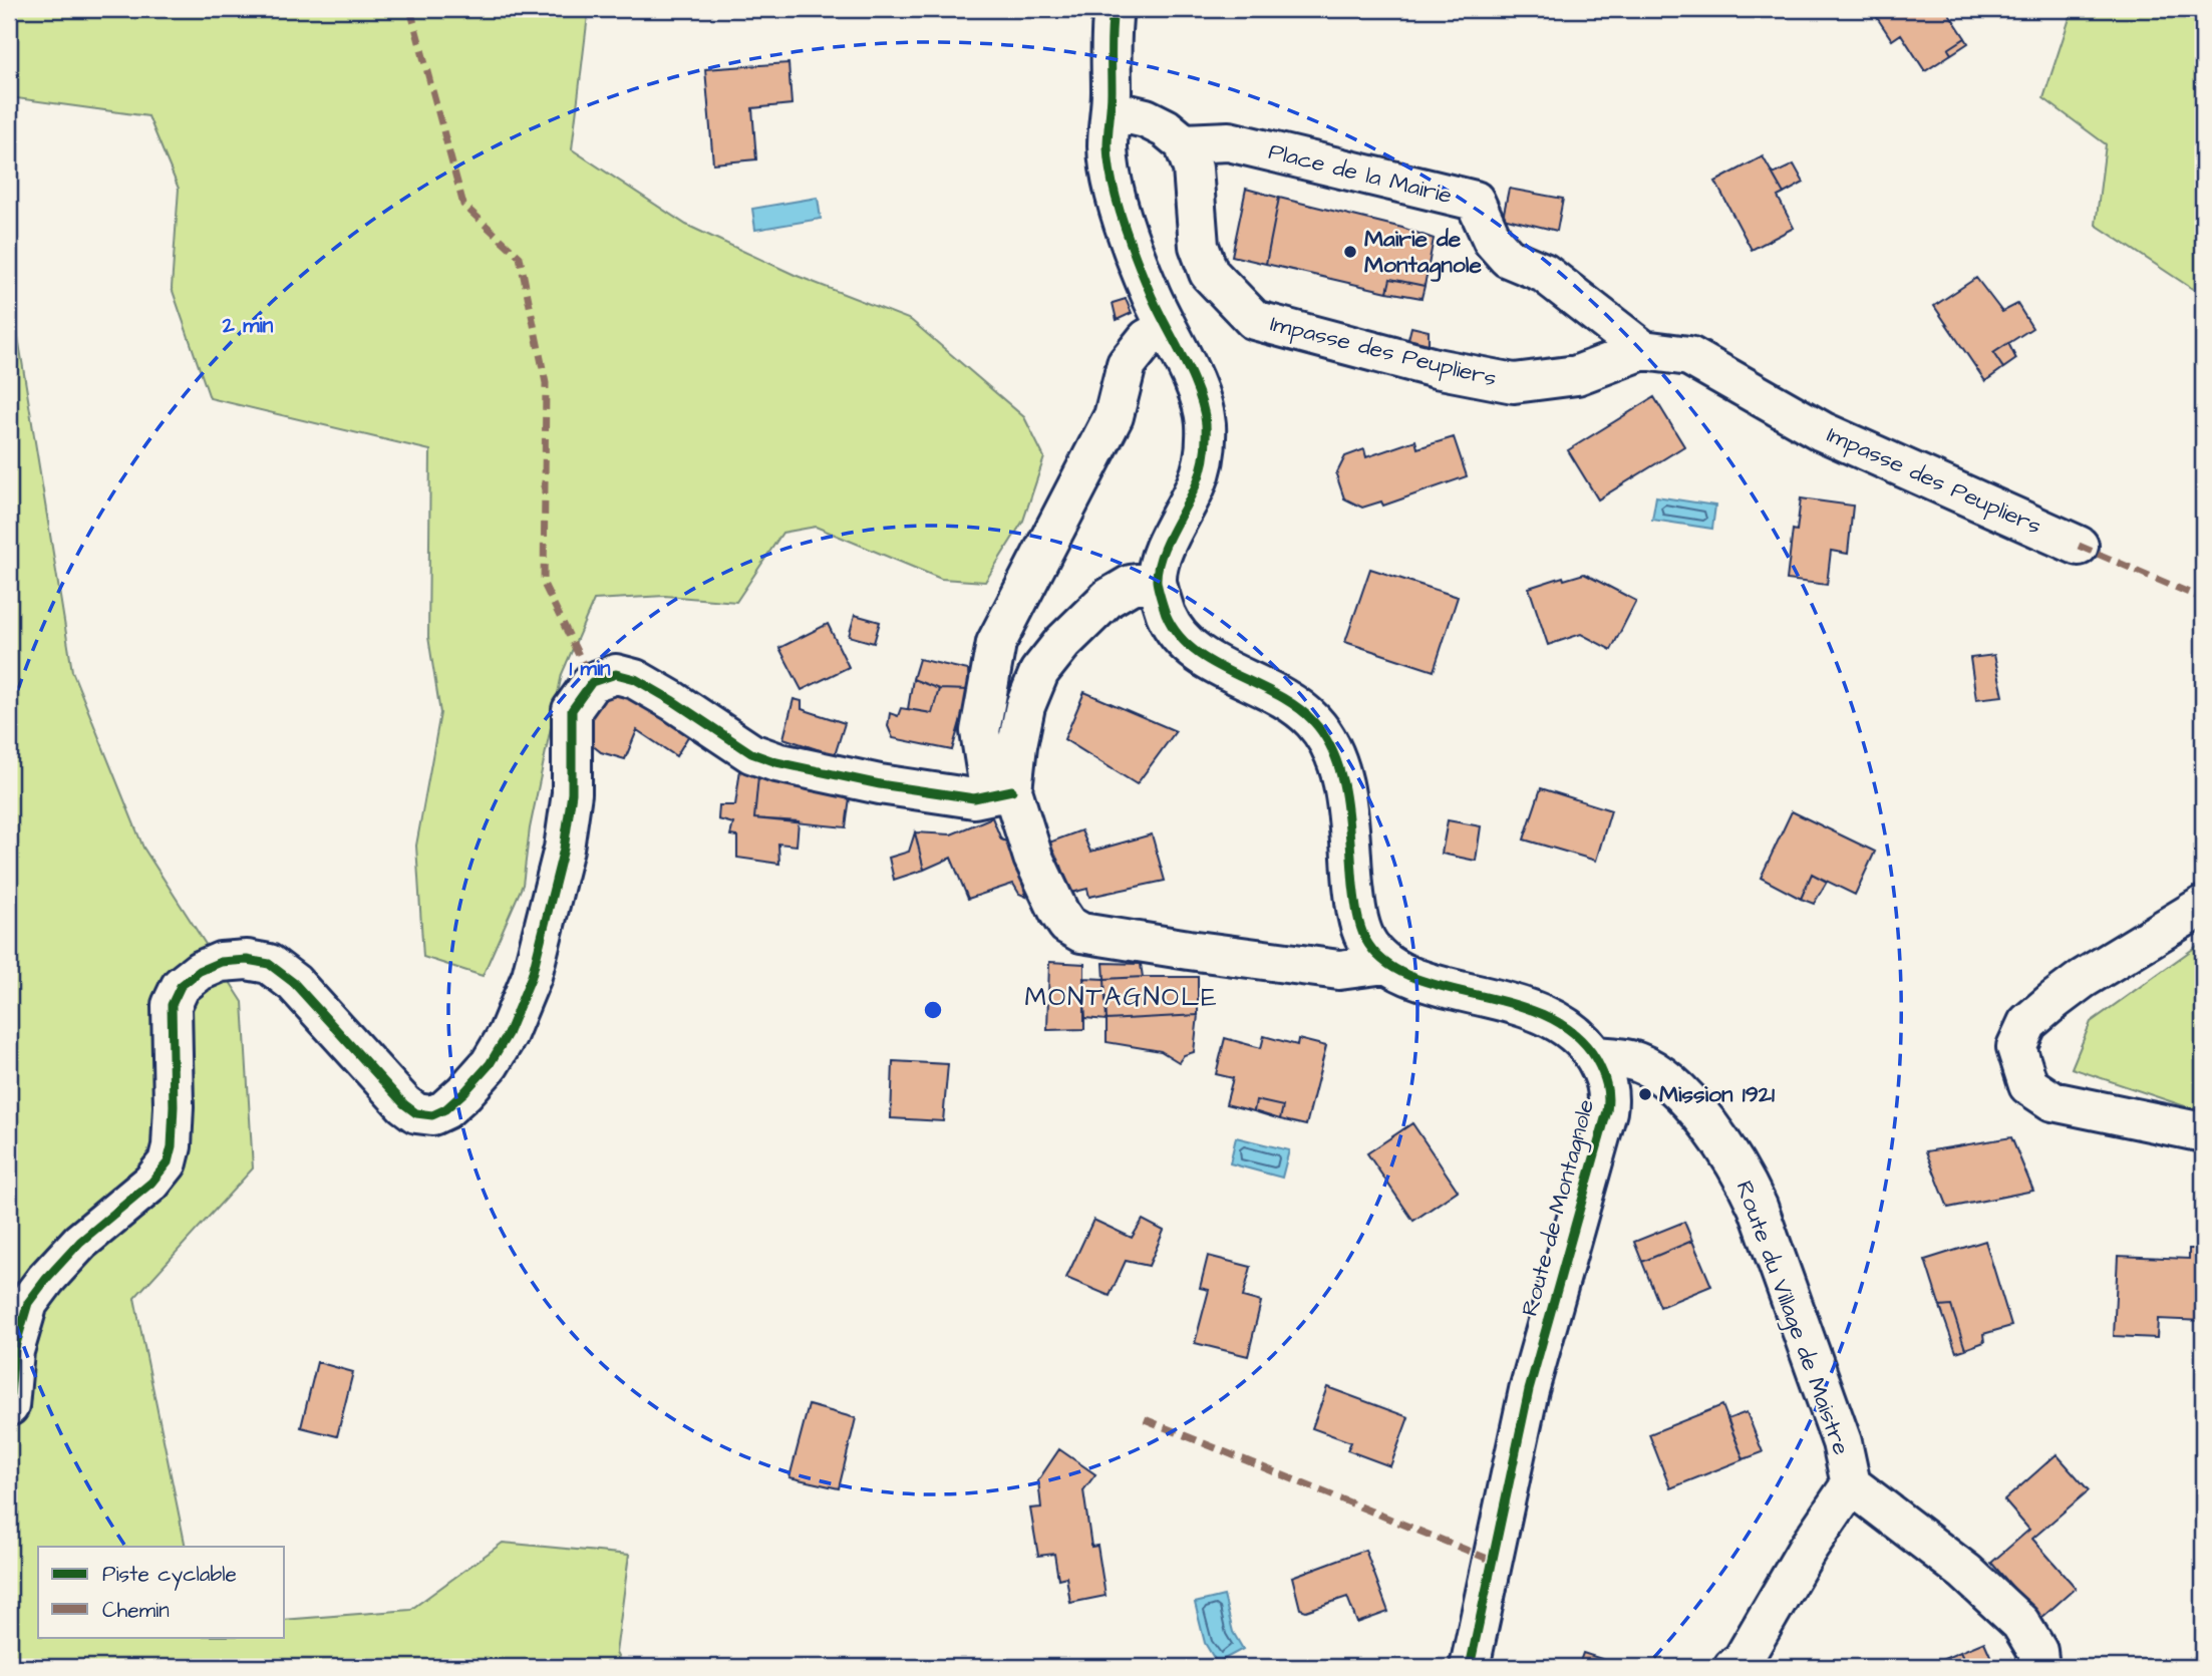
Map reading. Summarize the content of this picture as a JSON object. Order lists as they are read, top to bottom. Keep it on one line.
{"streets":{"street":["Place de la Mairie","Impasse des Peupliers","Route de Montagnole","Route du Village de Maistre"]},"crossings":[["Place de la Mairie","Impasse des Peupliers"],["Route de Montagnole","Route du Village de Maistre"]],"districts":["MONTAGNOLE"],"places":["Mairie de Montagnole","Mission 1921"],"legend":["Piste cyclable","Chemin"],"rings":["2 min","1 min"]}
